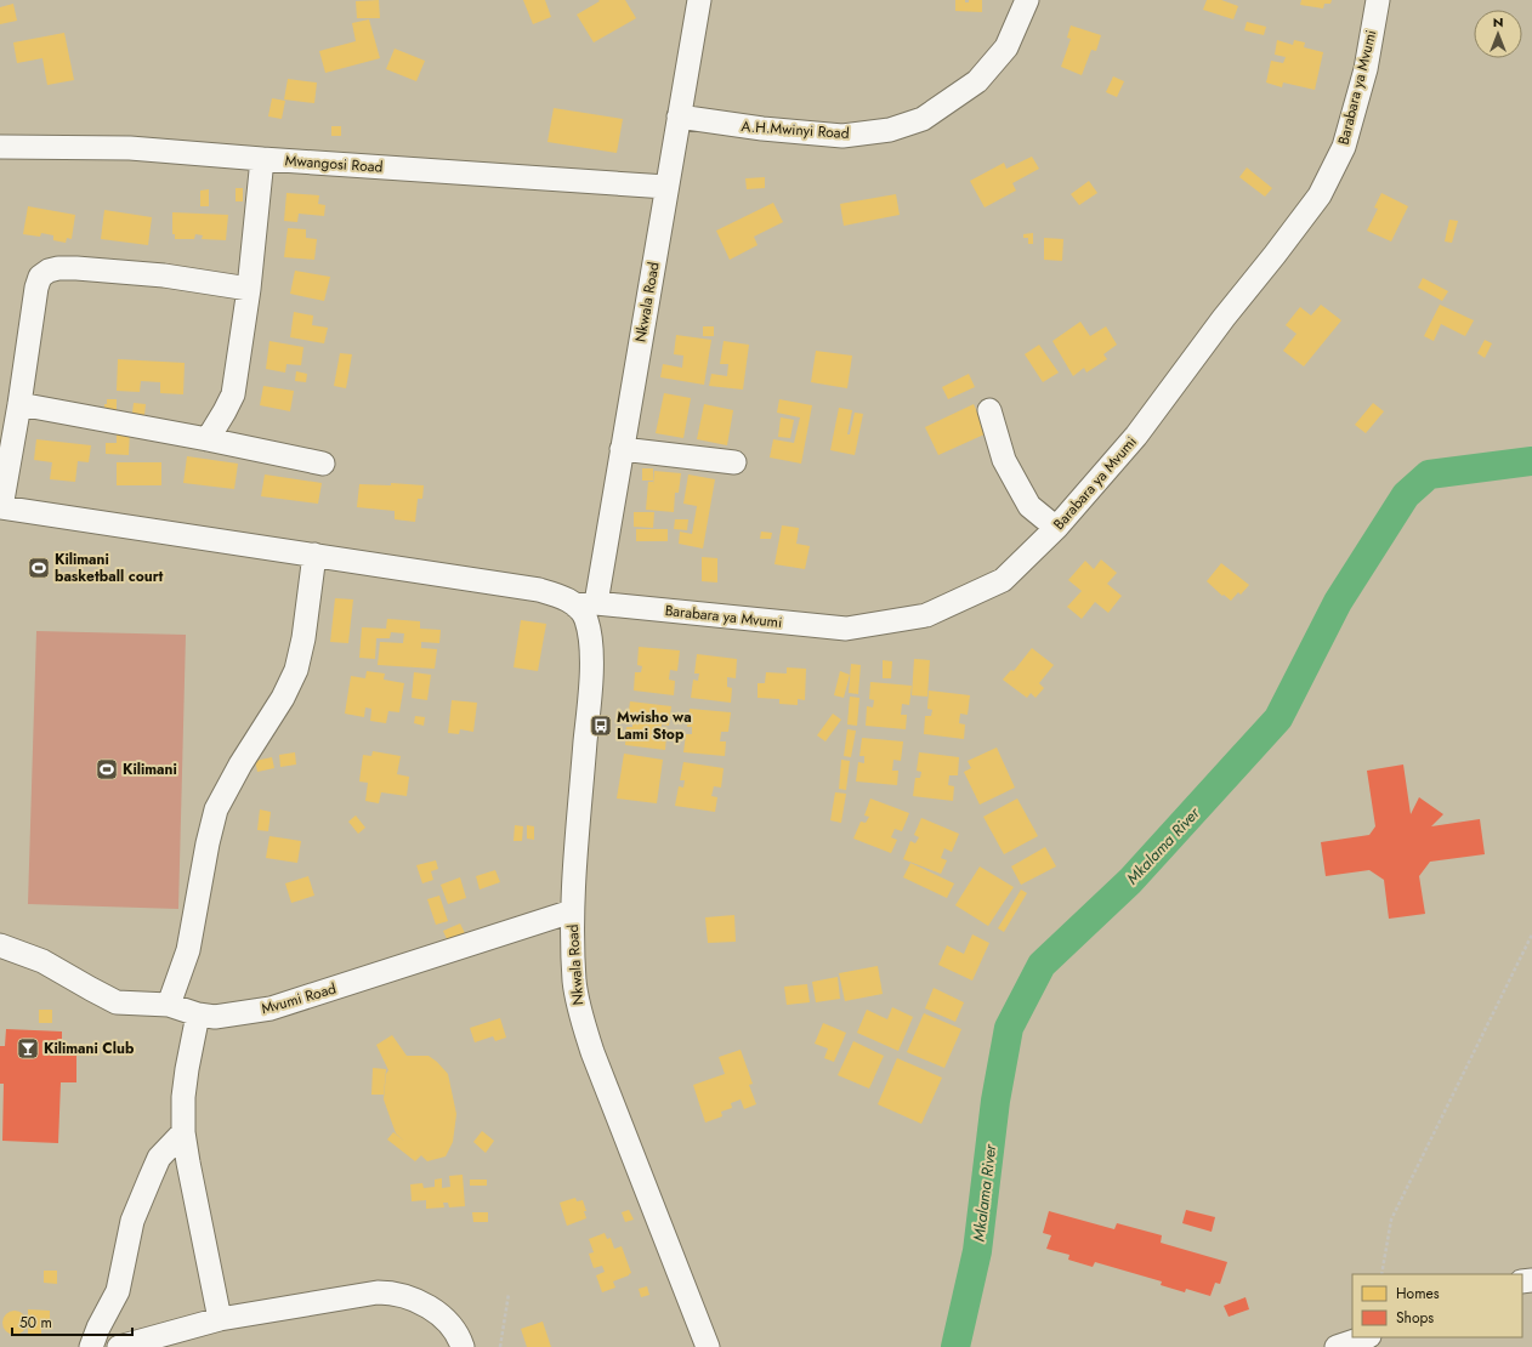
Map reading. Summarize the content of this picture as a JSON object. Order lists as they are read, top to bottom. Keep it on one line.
{"streets":{"street":["Barabara ya Mvumi","A.H.Mwinyi Road","Mwangosi Road","Nkwala Road","Mvumi Road"]},"crossings":[["Barabara ya Mvumi","Nkwala Road"],["A.H.Mwinyi Road","Nkwala Road"],["Mwangosi Road","Nkwala Road"],["Nkwala Road","Mvumi Road"]],"water":["Mkalama River"],"places":{"sports":["Kilimani basketball court","Kilimani"],"bus stop":["Mwisho wa Lami Stop"],"bar":["Kilimani Club"]},"legend":["Homes","Shops"],"scale_bar":"50 m","north":"top"}
